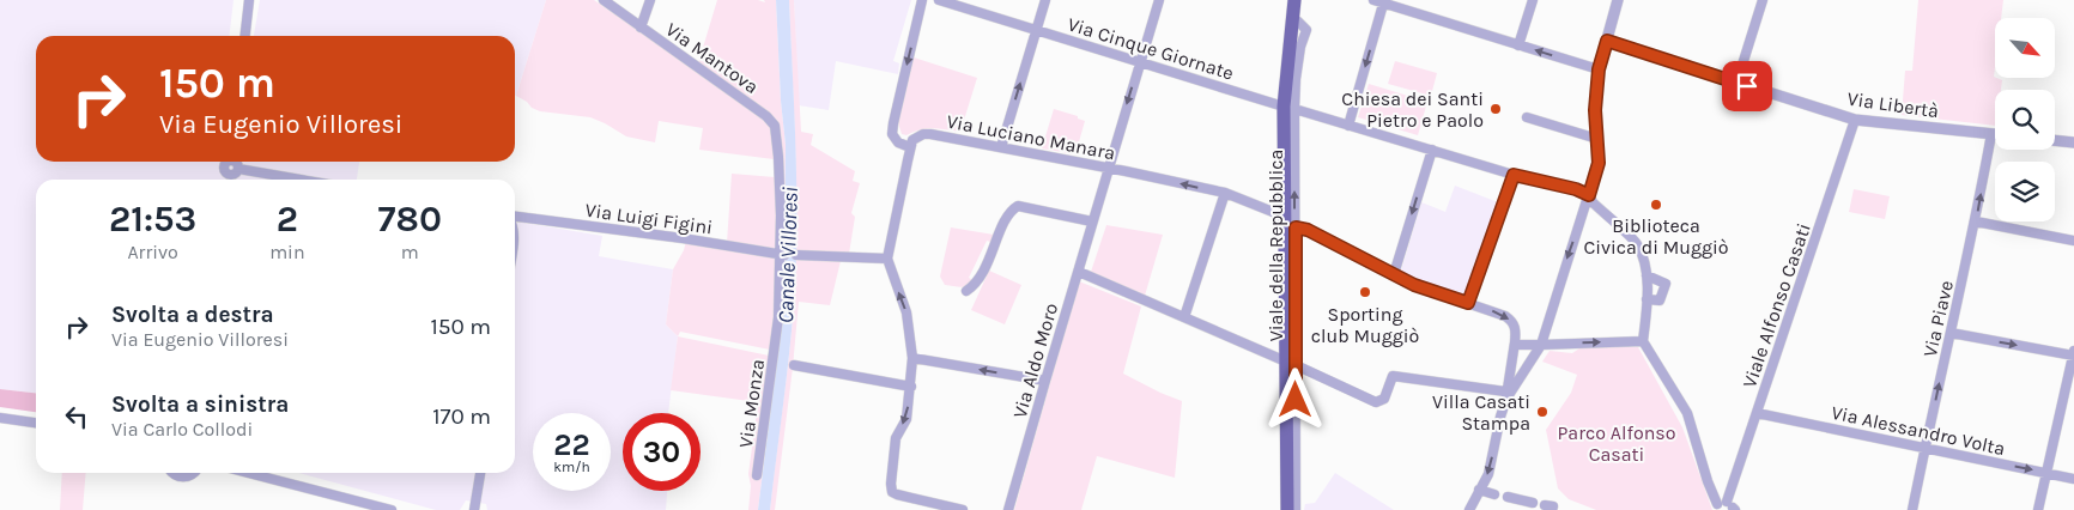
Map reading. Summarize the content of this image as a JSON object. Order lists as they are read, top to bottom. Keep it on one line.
{"streets":{"main road":["Viale della Repubblica"],"street":["Via Cinque Giornate","Via Mantova","Via Libertà","Via Luciano Manara","Via Luigi Figini","Viale Alfonso Casati","Via Piave","Via Aldo Moro","Via Monza","Via Alessandro Volta"]},"crossings":[["Via Cinque Giornate","Viale della Repubblica"],["Via Cinque Giornate","Via Aldo Moro"],["Via Mantova","Via Monza"],["Via Libertà","Viale Alfonso Casati"],["Via Libertà","Via Piave"],["Via Luciano Manara","Viale della Repubblica"],["Via Luciano Manara","Via Aldo Moro"],["Via Luigi Figini","Via Monza"],["Viale Alfonso Casati","Via Alessandro Volta"],["Via Piave","Via Alessandro Volta"]],"one_way":["Via Piave","Via Alessandro Volta"],"water":["Canale Villoresi"],"parks":["Parco Alfonso Casati"],"places":["Chiesa dei Santi Pietro e Paolo","Biblioteca Civica di Muggiò","Sporting club Muggiò","Villa Casati Stampa"],"north":"bottom right","page":{"turn":["150 m","Via Eugenio Villoresi"],"eta":["21:53","Arrivo","2","min","780","m"],"list":[{"name":"Svolta a destra","note":"Via Eugenio Villoresi","value":"150 m"},{"name":"Svolta a sinistra","note":"Via Carlo Collodi","value":"170 m"}],"speed":"22 km/h","limit":"30"}}
